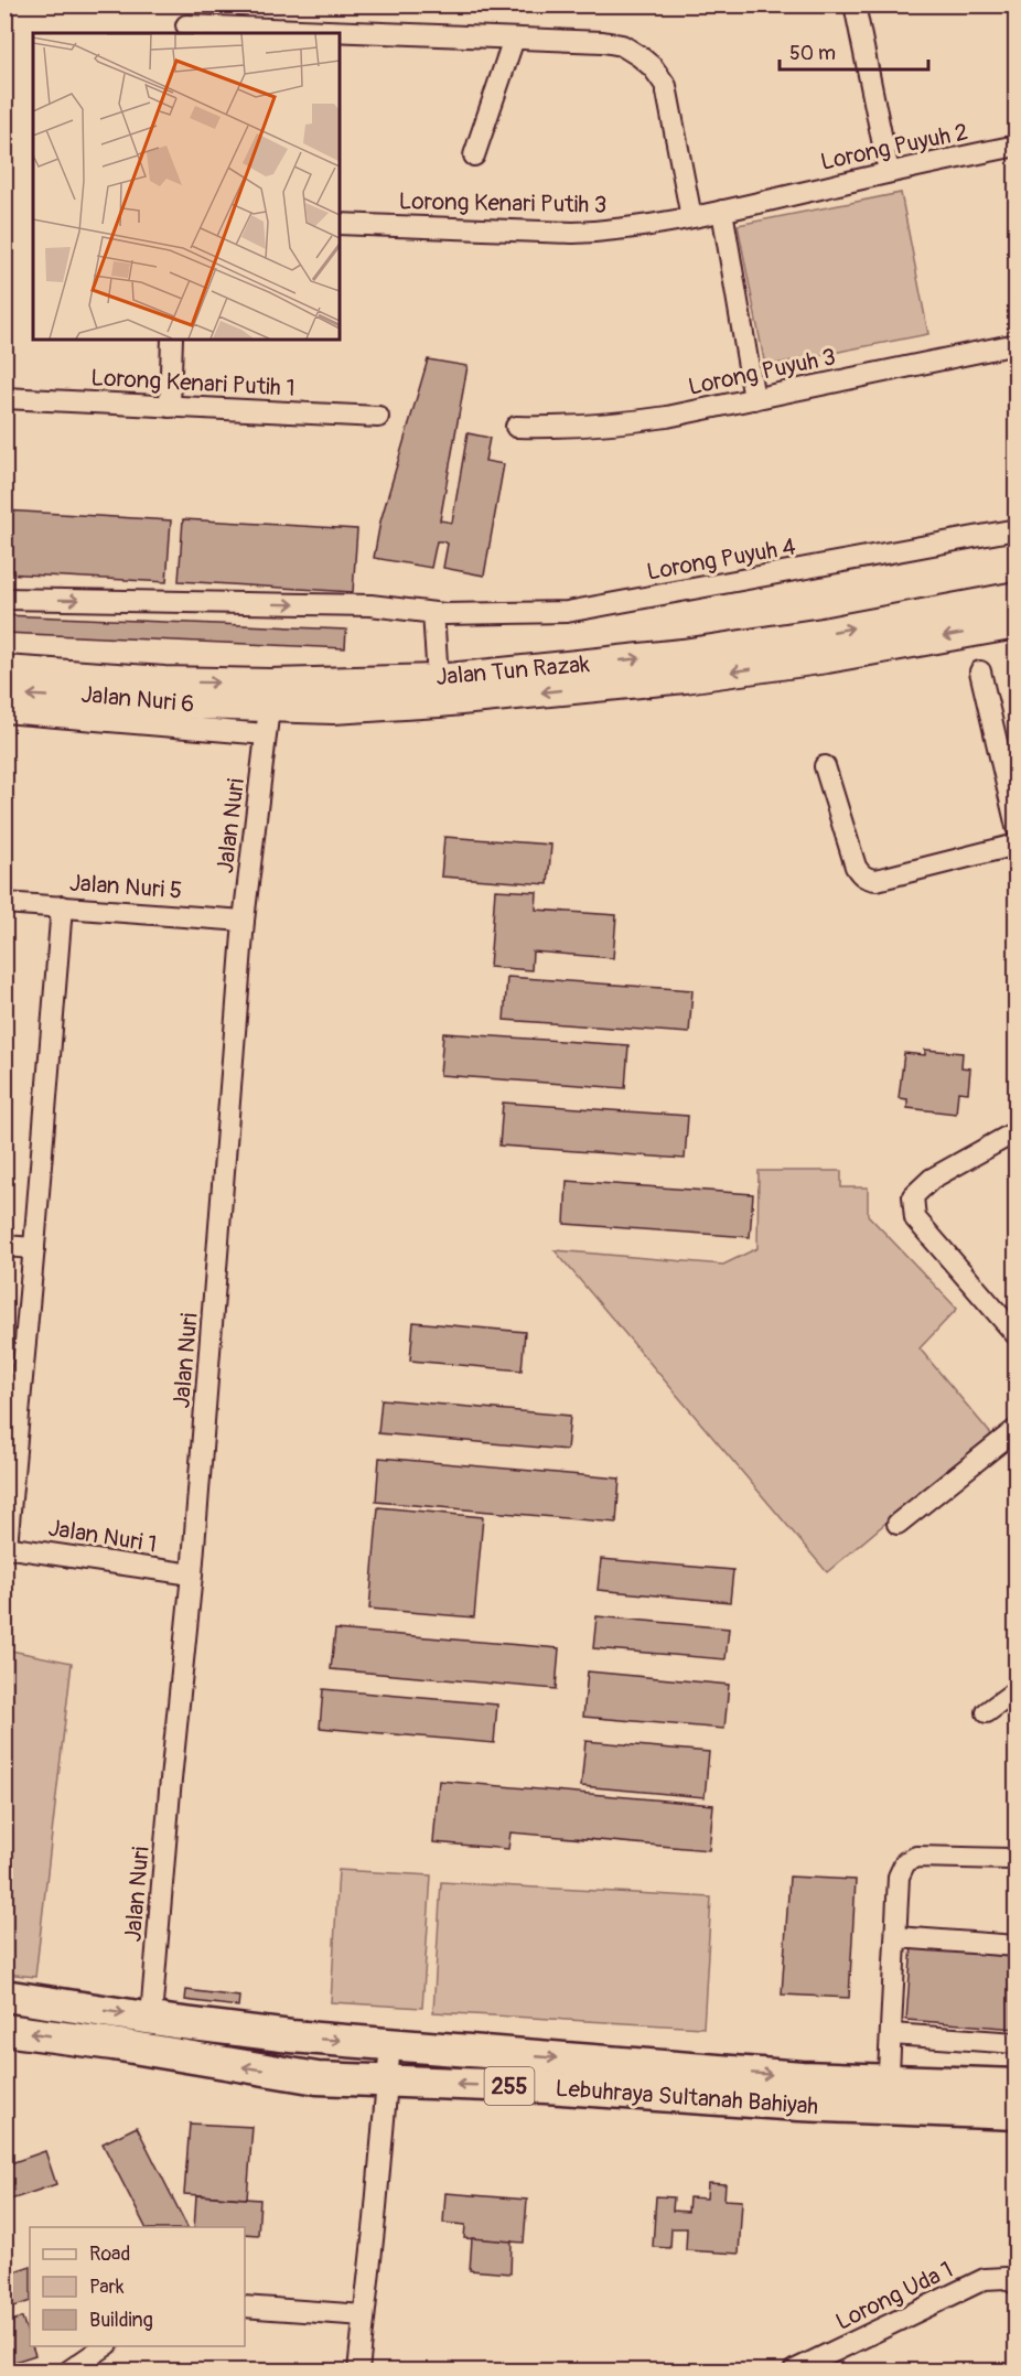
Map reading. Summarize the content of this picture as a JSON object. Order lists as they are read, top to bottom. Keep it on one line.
{"streets":{"main road":["Jalan Tun Razak","255","Lebuhraya Sultanah Bahiyah"],"street":["Lorong Puyuh 2","Lorong Kenari Putih 3","Lorong Puyuh 3","Lorong Kenari Putih 1","Lorong Puyuh 4","Jalan Nuri 6","Jalan Nuri","Jalan Nuri 5","Jalan Nuri 1","Lorong Uda 1"]},"crossings":[["Lorong Puyuh 2","Lorong Kenari Putih 3"],["Jalan Tun Razak","Jalan Nuri 6"],["Jalan Tun Razak","Jalan Nuri"],["Jalan Nuri 6","Jalan Nuri"],["Jalan Nuri","Jalan Nuri 5"],["Jalan Nuri","Jalan Nuri 1"],["Jalan Nuri","Lebuhraya Sultanah Bahiyah"]],"one_way":["Lorong Puyuh 4"],"legend":["Road","Park","Building"],"scale_bar":"50 m"}
